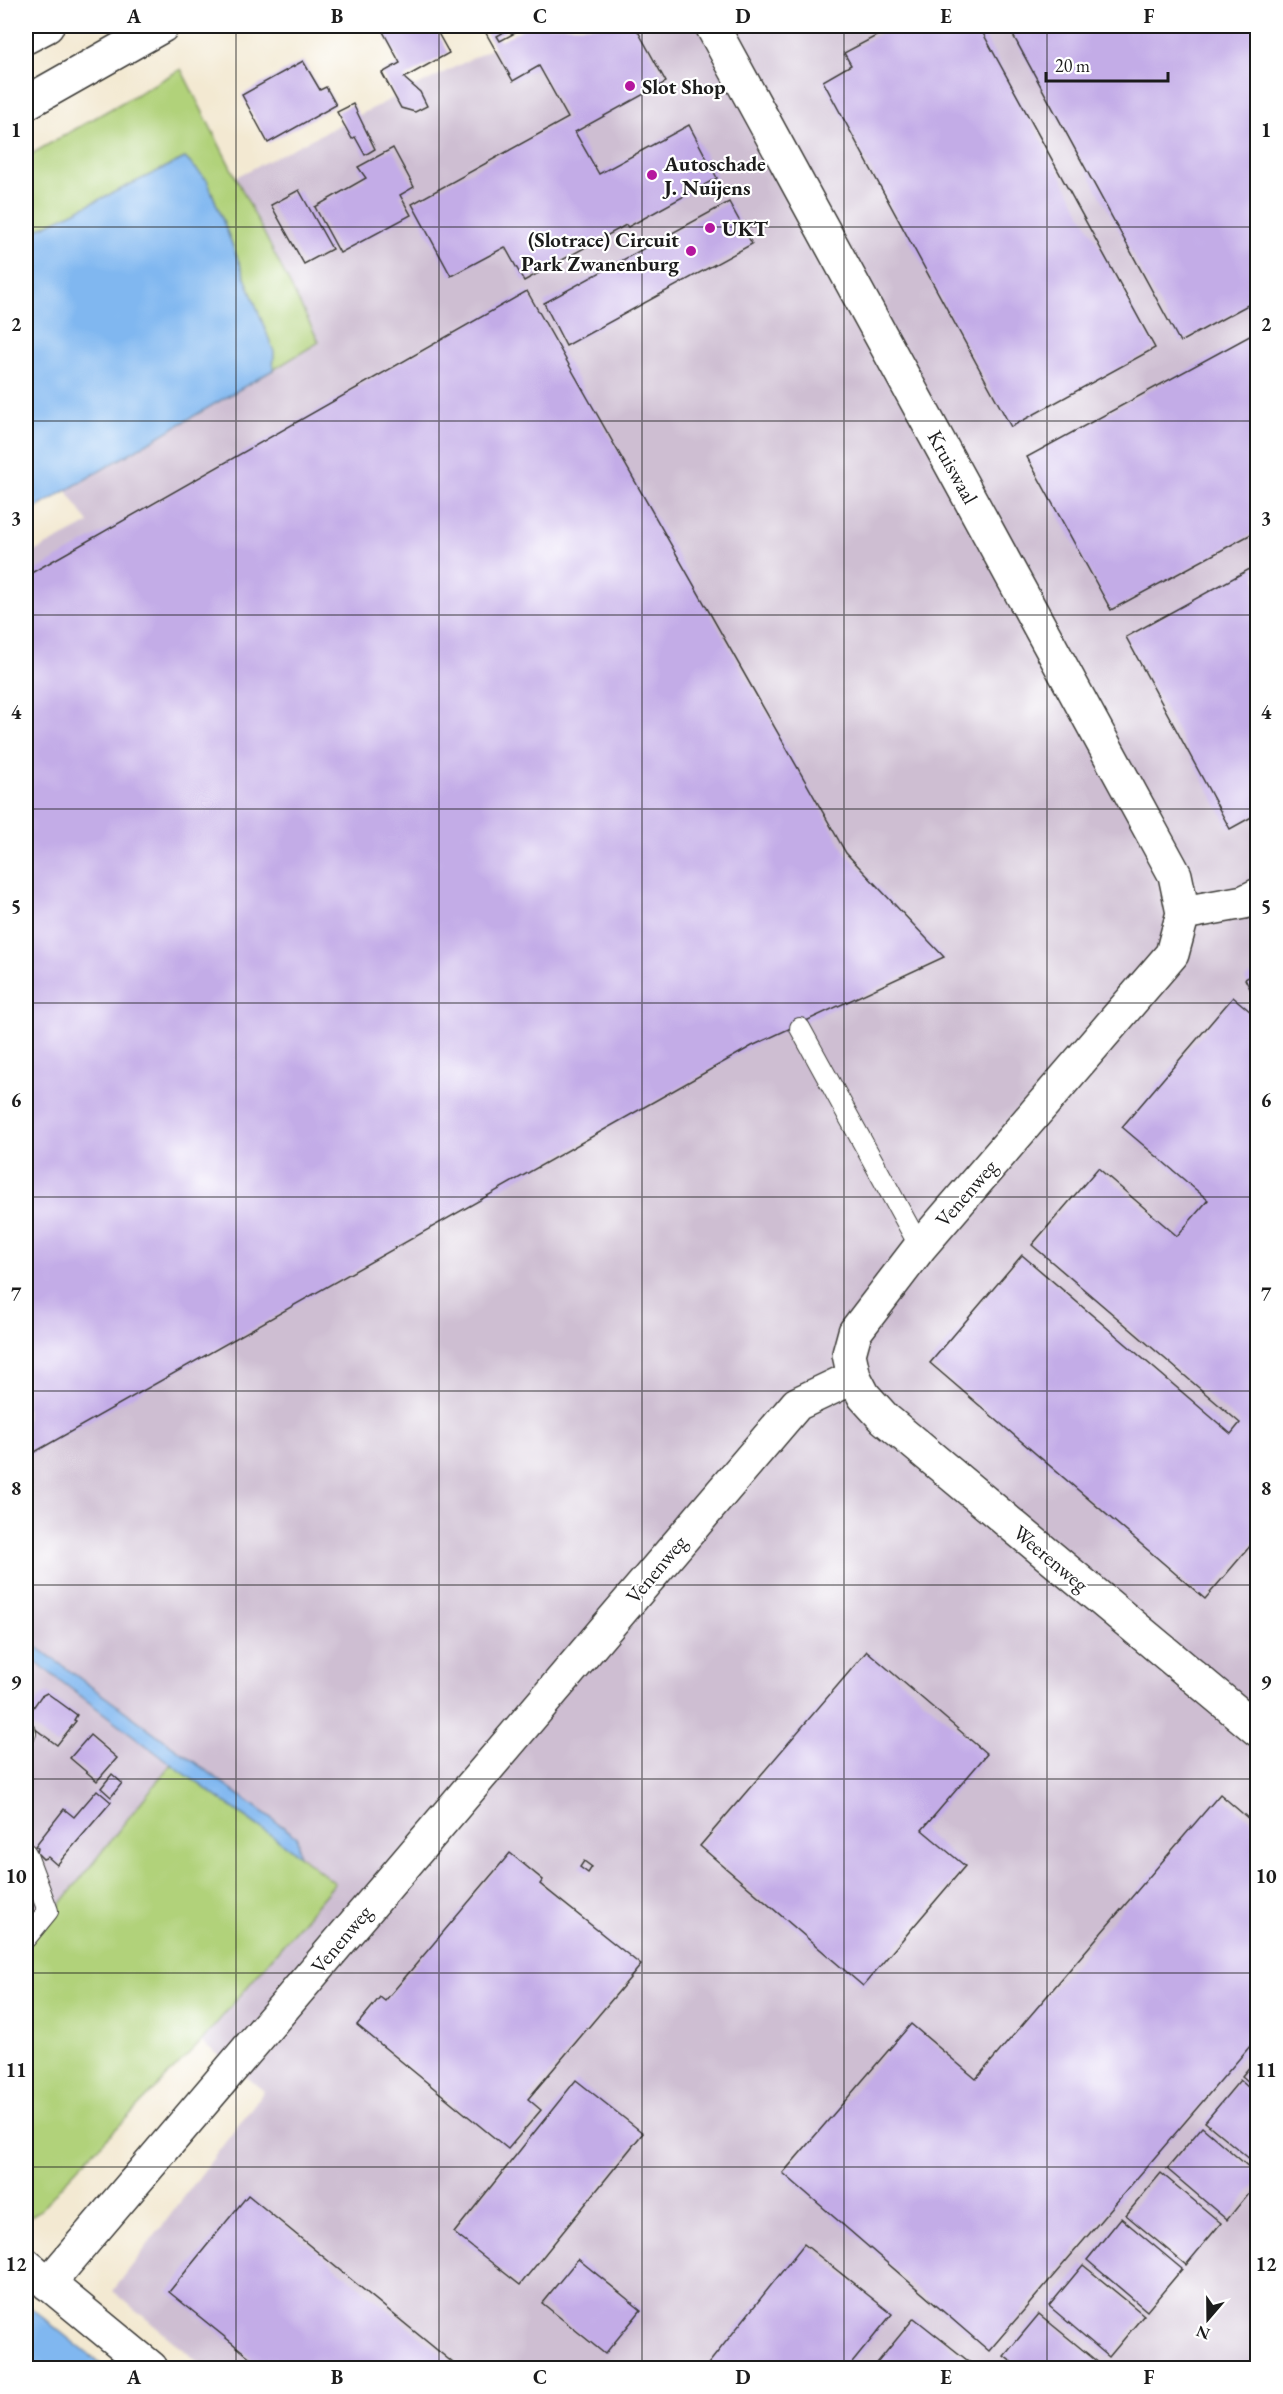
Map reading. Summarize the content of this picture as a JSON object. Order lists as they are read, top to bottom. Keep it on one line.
{"streets":{"street":["Kruiswaal","Venenweg","Weerenweg"]},"crossings":[["Kruiswaal","Venenweg"],["Venenweg","Weerenweg"]],"places":["Slot Shop","Autoschade J. Nuijens","UKT","(Slotrace) Circuit Park Zwanenburg"],"scale_bar":"20 m","north":"bottom","grid":{"columns":["A","B","C","D","E","F"],"rows":["1","2","3","4","5","6","7","8","9","10","11","12"]}}
